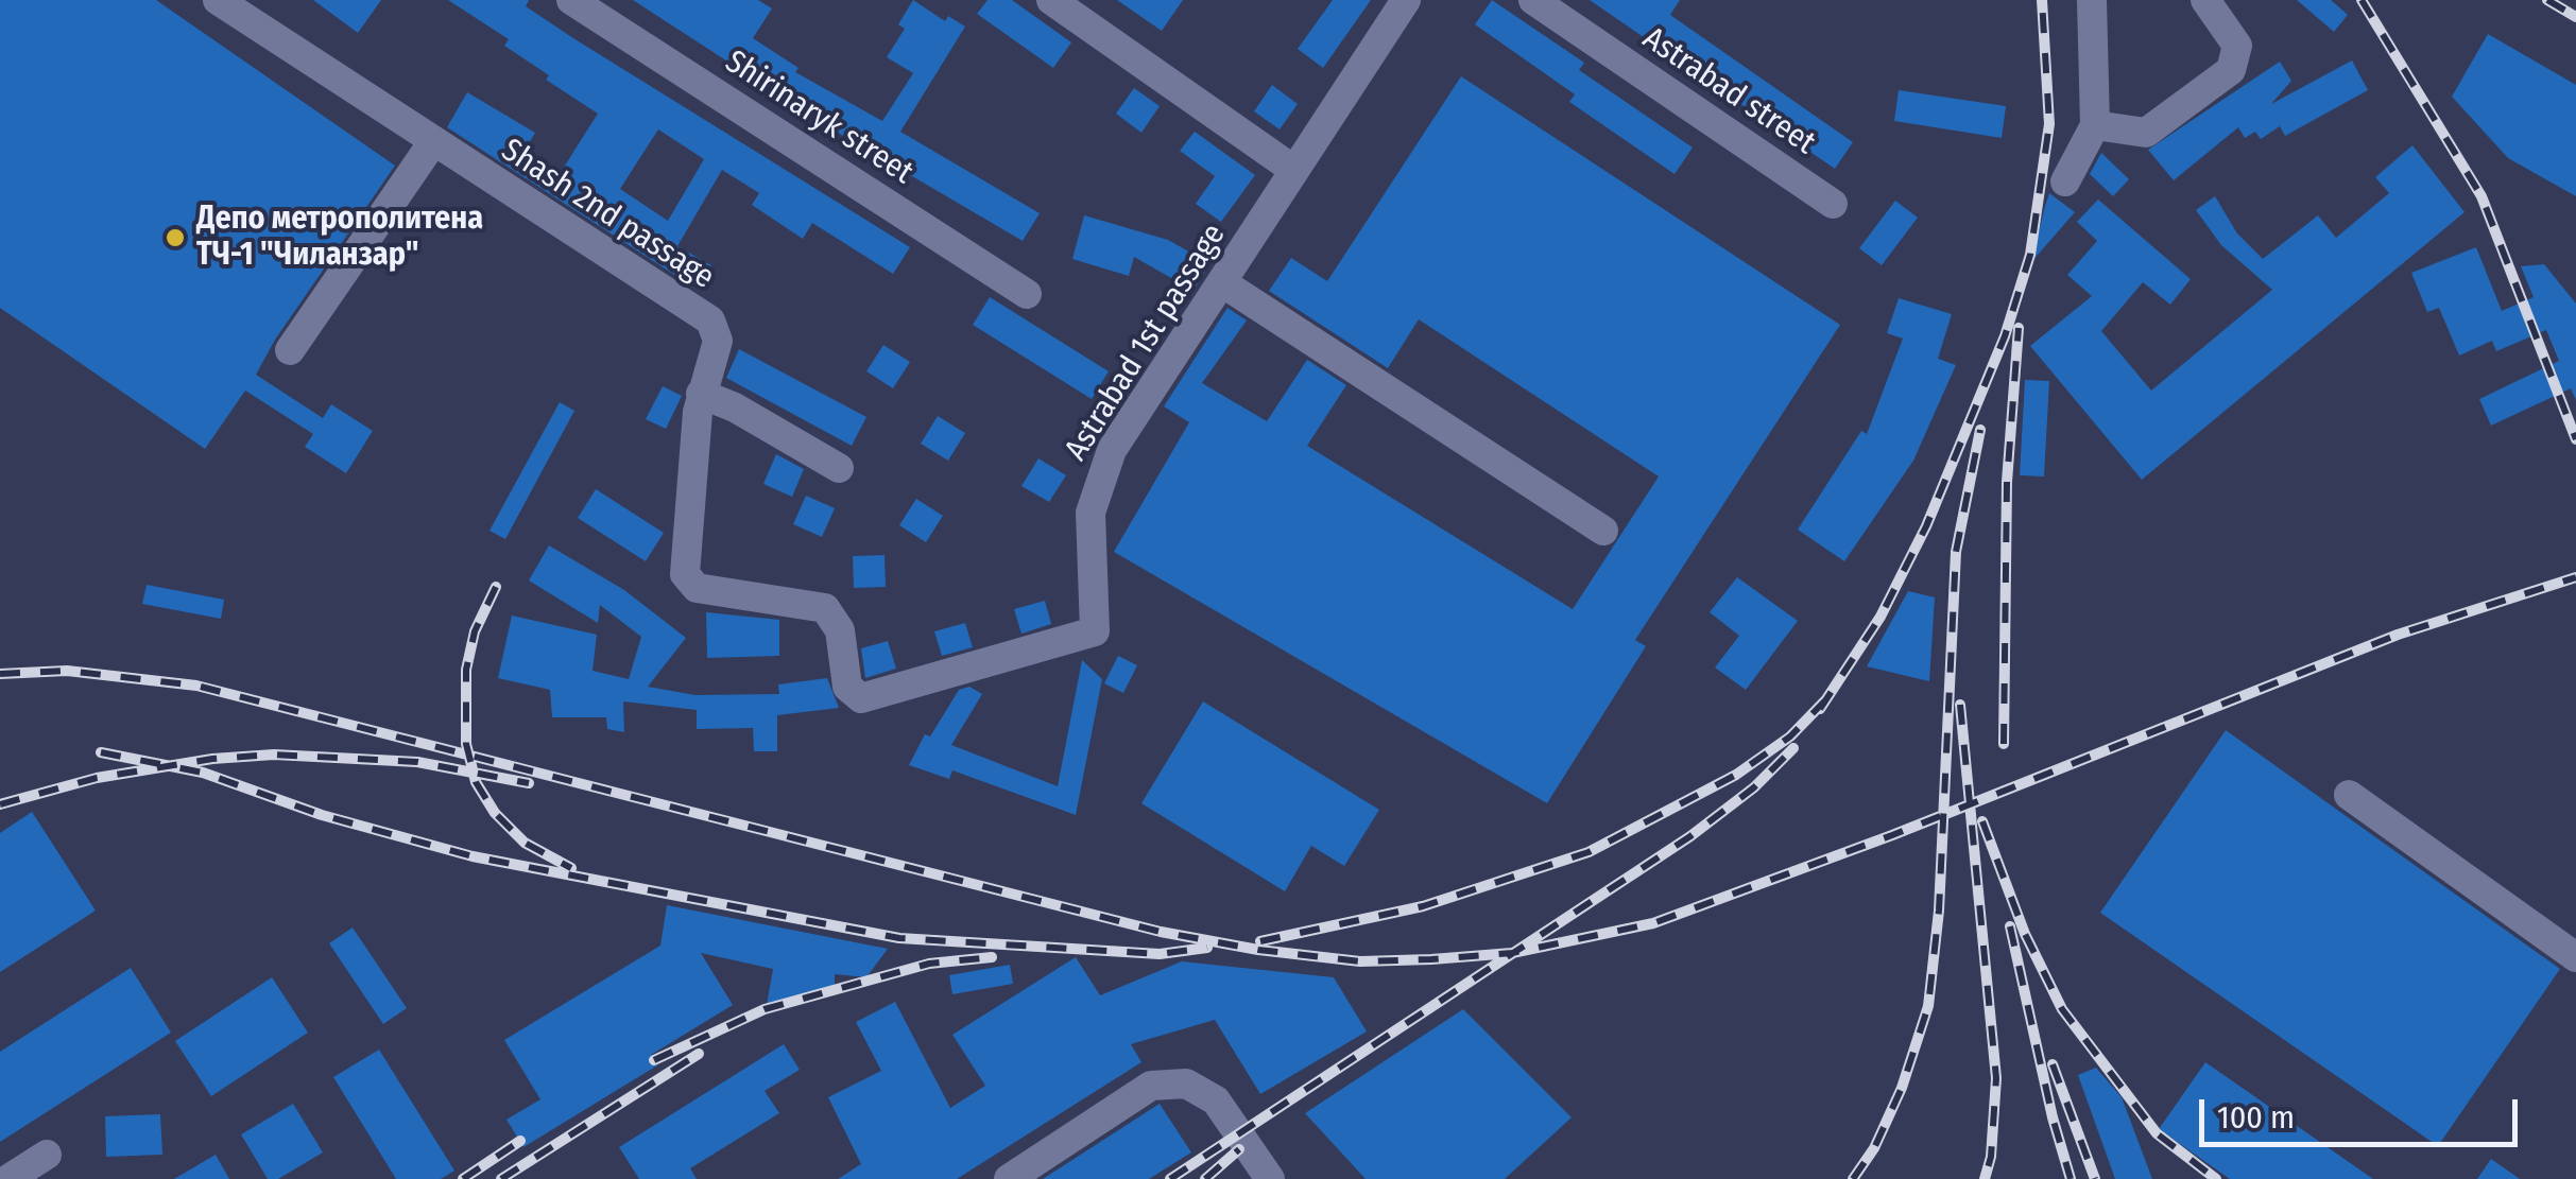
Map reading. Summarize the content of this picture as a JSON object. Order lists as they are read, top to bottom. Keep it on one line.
{"streets":{"street":["Astrabad street","Shirinaryk street","Shash 2nd passage","Astrabad 1st passage"]},"crossings":[["Shash 2nd passage","Astrabad 1st passage"]],"places":["Депо метрополитена ТЧ-1 \"Чиланзар\""],"scale_bar":"100 m"}
